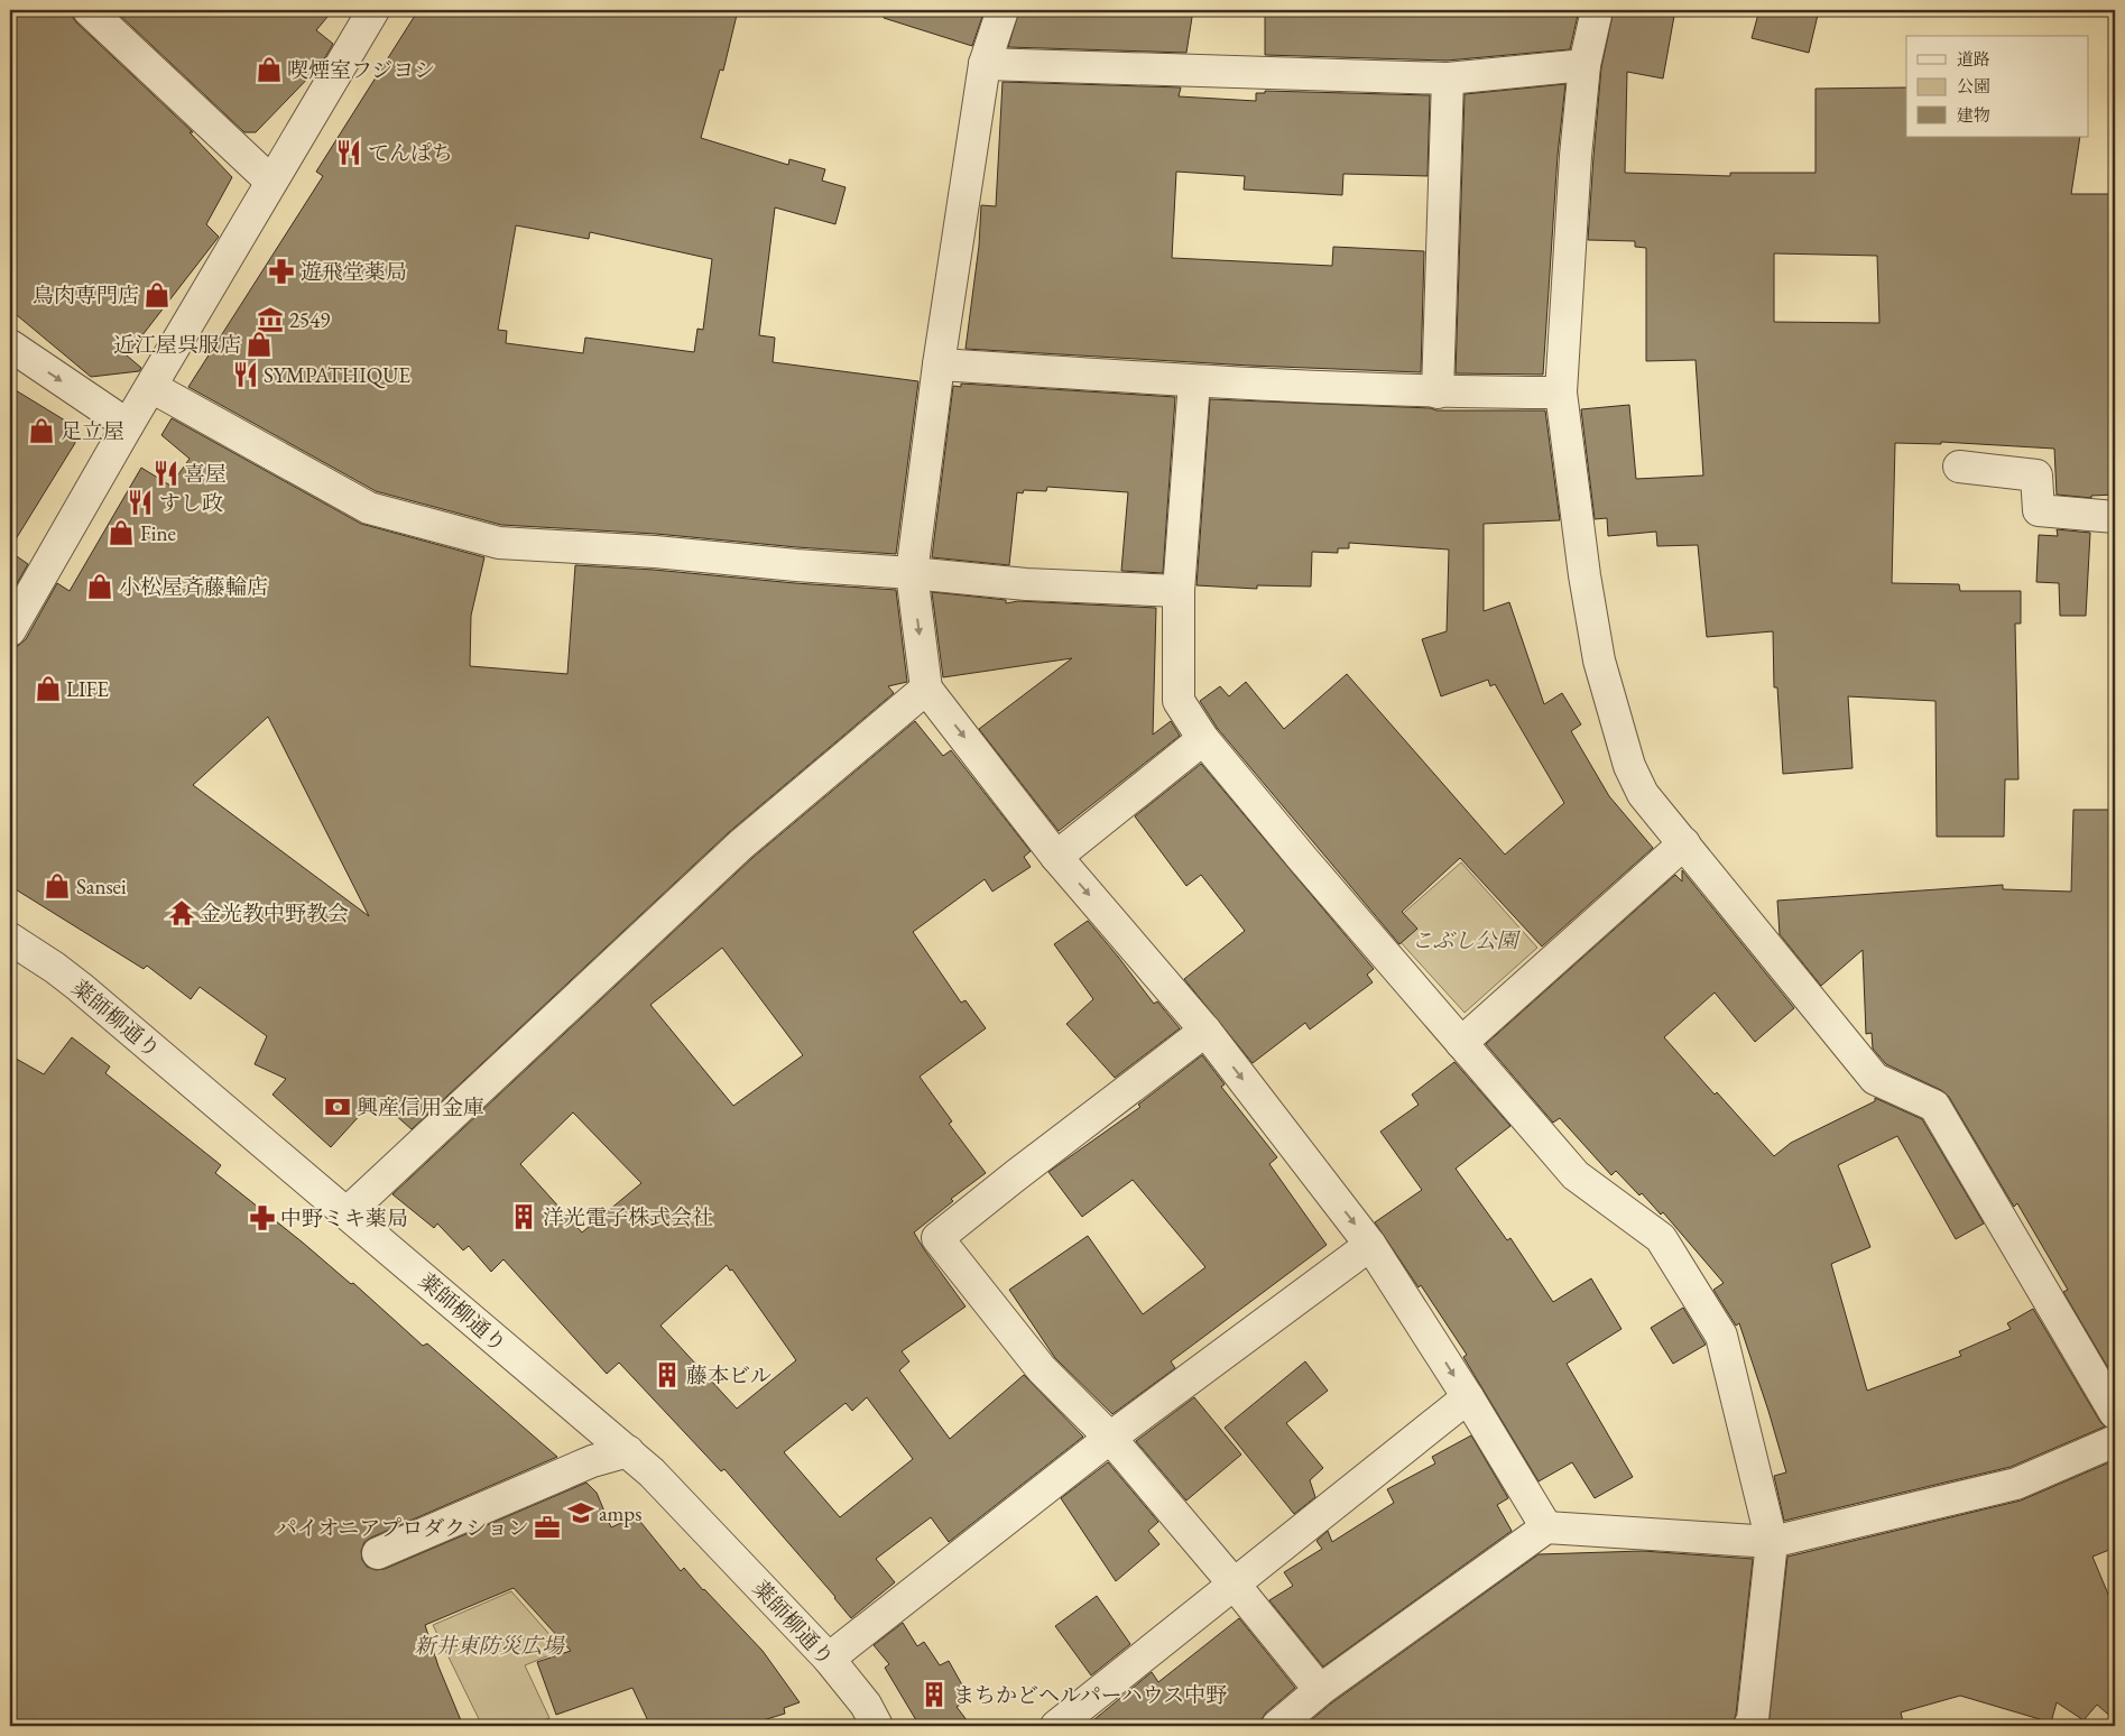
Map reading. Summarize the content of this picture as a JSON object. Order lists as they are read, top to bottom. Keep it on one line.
{"streets":{"street":["薬師柳通り"]},"parks":["こぶし公園","新井東防災広場"],"places":{"shop":["喫煙室フジヨシ","鳥肉専門店","近江屋呉服店","足立屋","Fine","小松屋斉藤輪店","LIFE","Sansei"],"restaurant":["てんぱち","SYMPATHIQUE","喜屋","すし政"],"pharmacy":["遊飛堂薬局","中野ミキ薬局"],"museum":["2549"],"temple":["金光教中野教会"],"bank":["興産信用金庫"],"building":["洋光電子株式会社","藤本ビル","まちかどヘルパーハウス中野"],"school or university":["amps"],"office":["パイオニアプロダクション"]},"legend":["道路","公園","建物"]}
